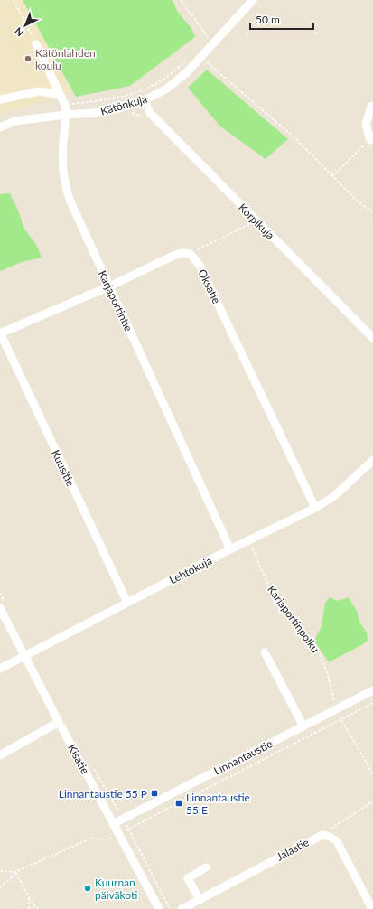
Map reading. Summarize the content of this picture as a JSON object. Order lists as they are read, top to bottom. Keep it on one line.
{"streets":{"street":["Kätönkuja","Korpikuja","Oksatie","Karjaportintie","Kuusitie","Lehtokuja","Linnantaustie","Kisatie","Jalastie"],"path":["Karjaportinpolku"]},"crossings":[["Kätönkuja","Korpikuja"],["Kätönkuja","Karjaportintie"],["Oksatie","Lehtokuja"],["Karjaportintie","Lehtokuja"],["Kuusitie","Lehtokuja"],["Lehtokuja","Karjaportinpolku"],["Lehtokuja","Kisatie"],["Karjaportinpolku","Linnantaustie"],["Linnantaustie","Kisatie"]],"places":{"other":["Kätönlahden koulu","Kuurnan päiväkoti"],"transit":["Linnantaustie 55 P","Linnantaustie 55 E"]},"scale_bar":"50 m","north":"bottom left"}
